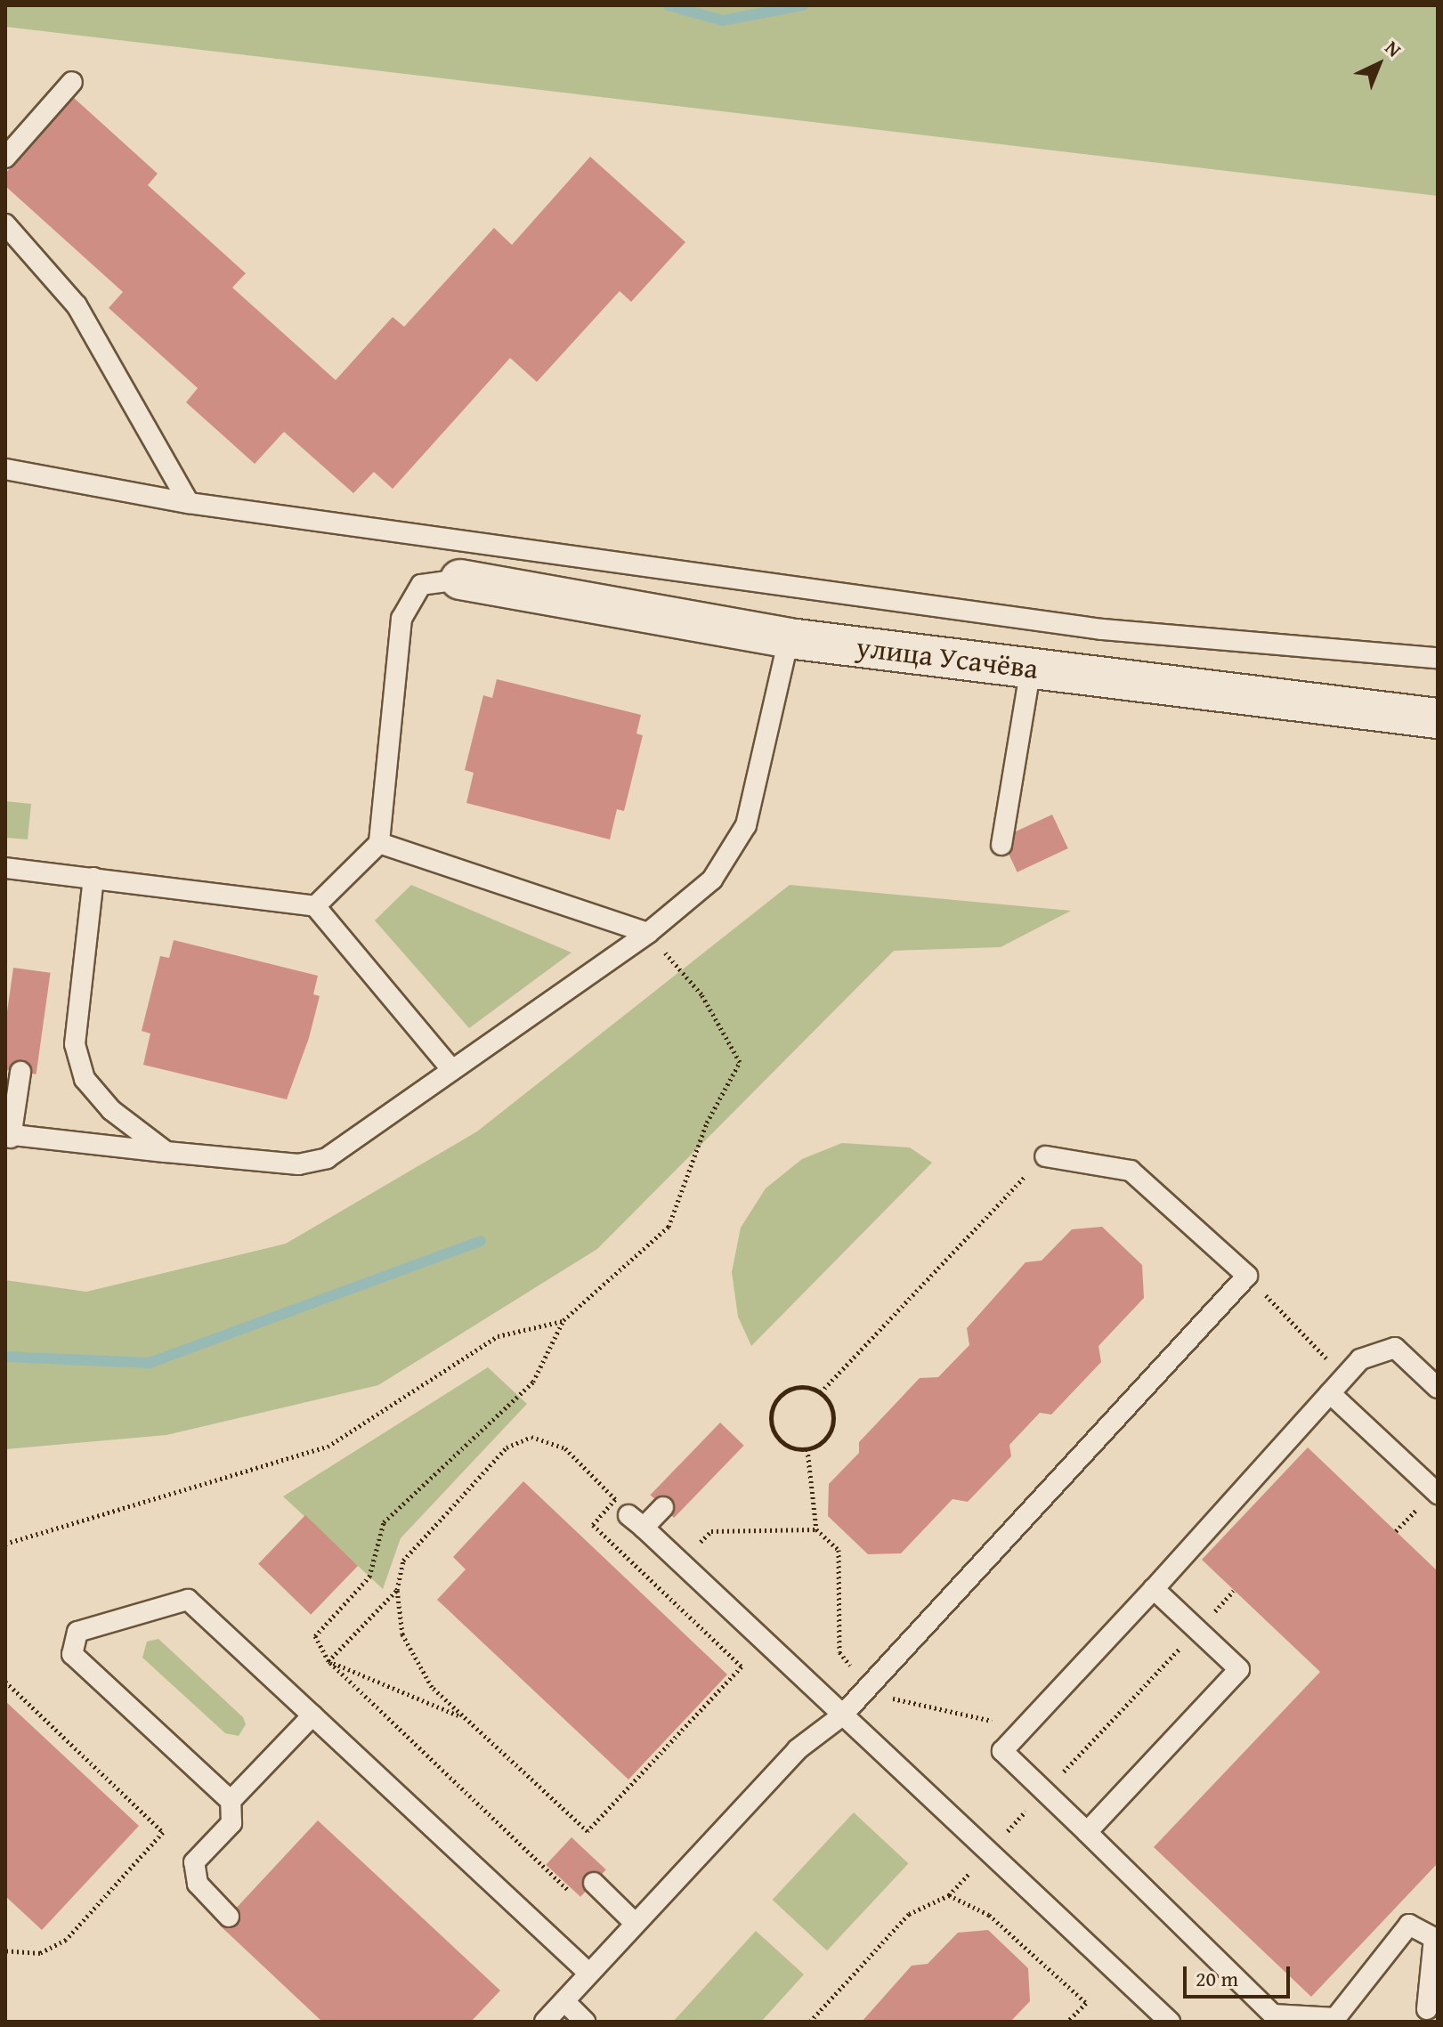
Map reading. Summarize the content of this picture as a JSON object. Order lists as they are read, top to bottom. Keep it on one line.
{"streets":{"street":["улица Усачёва"]},"scale_bar":"20 m","north":"top right"}
